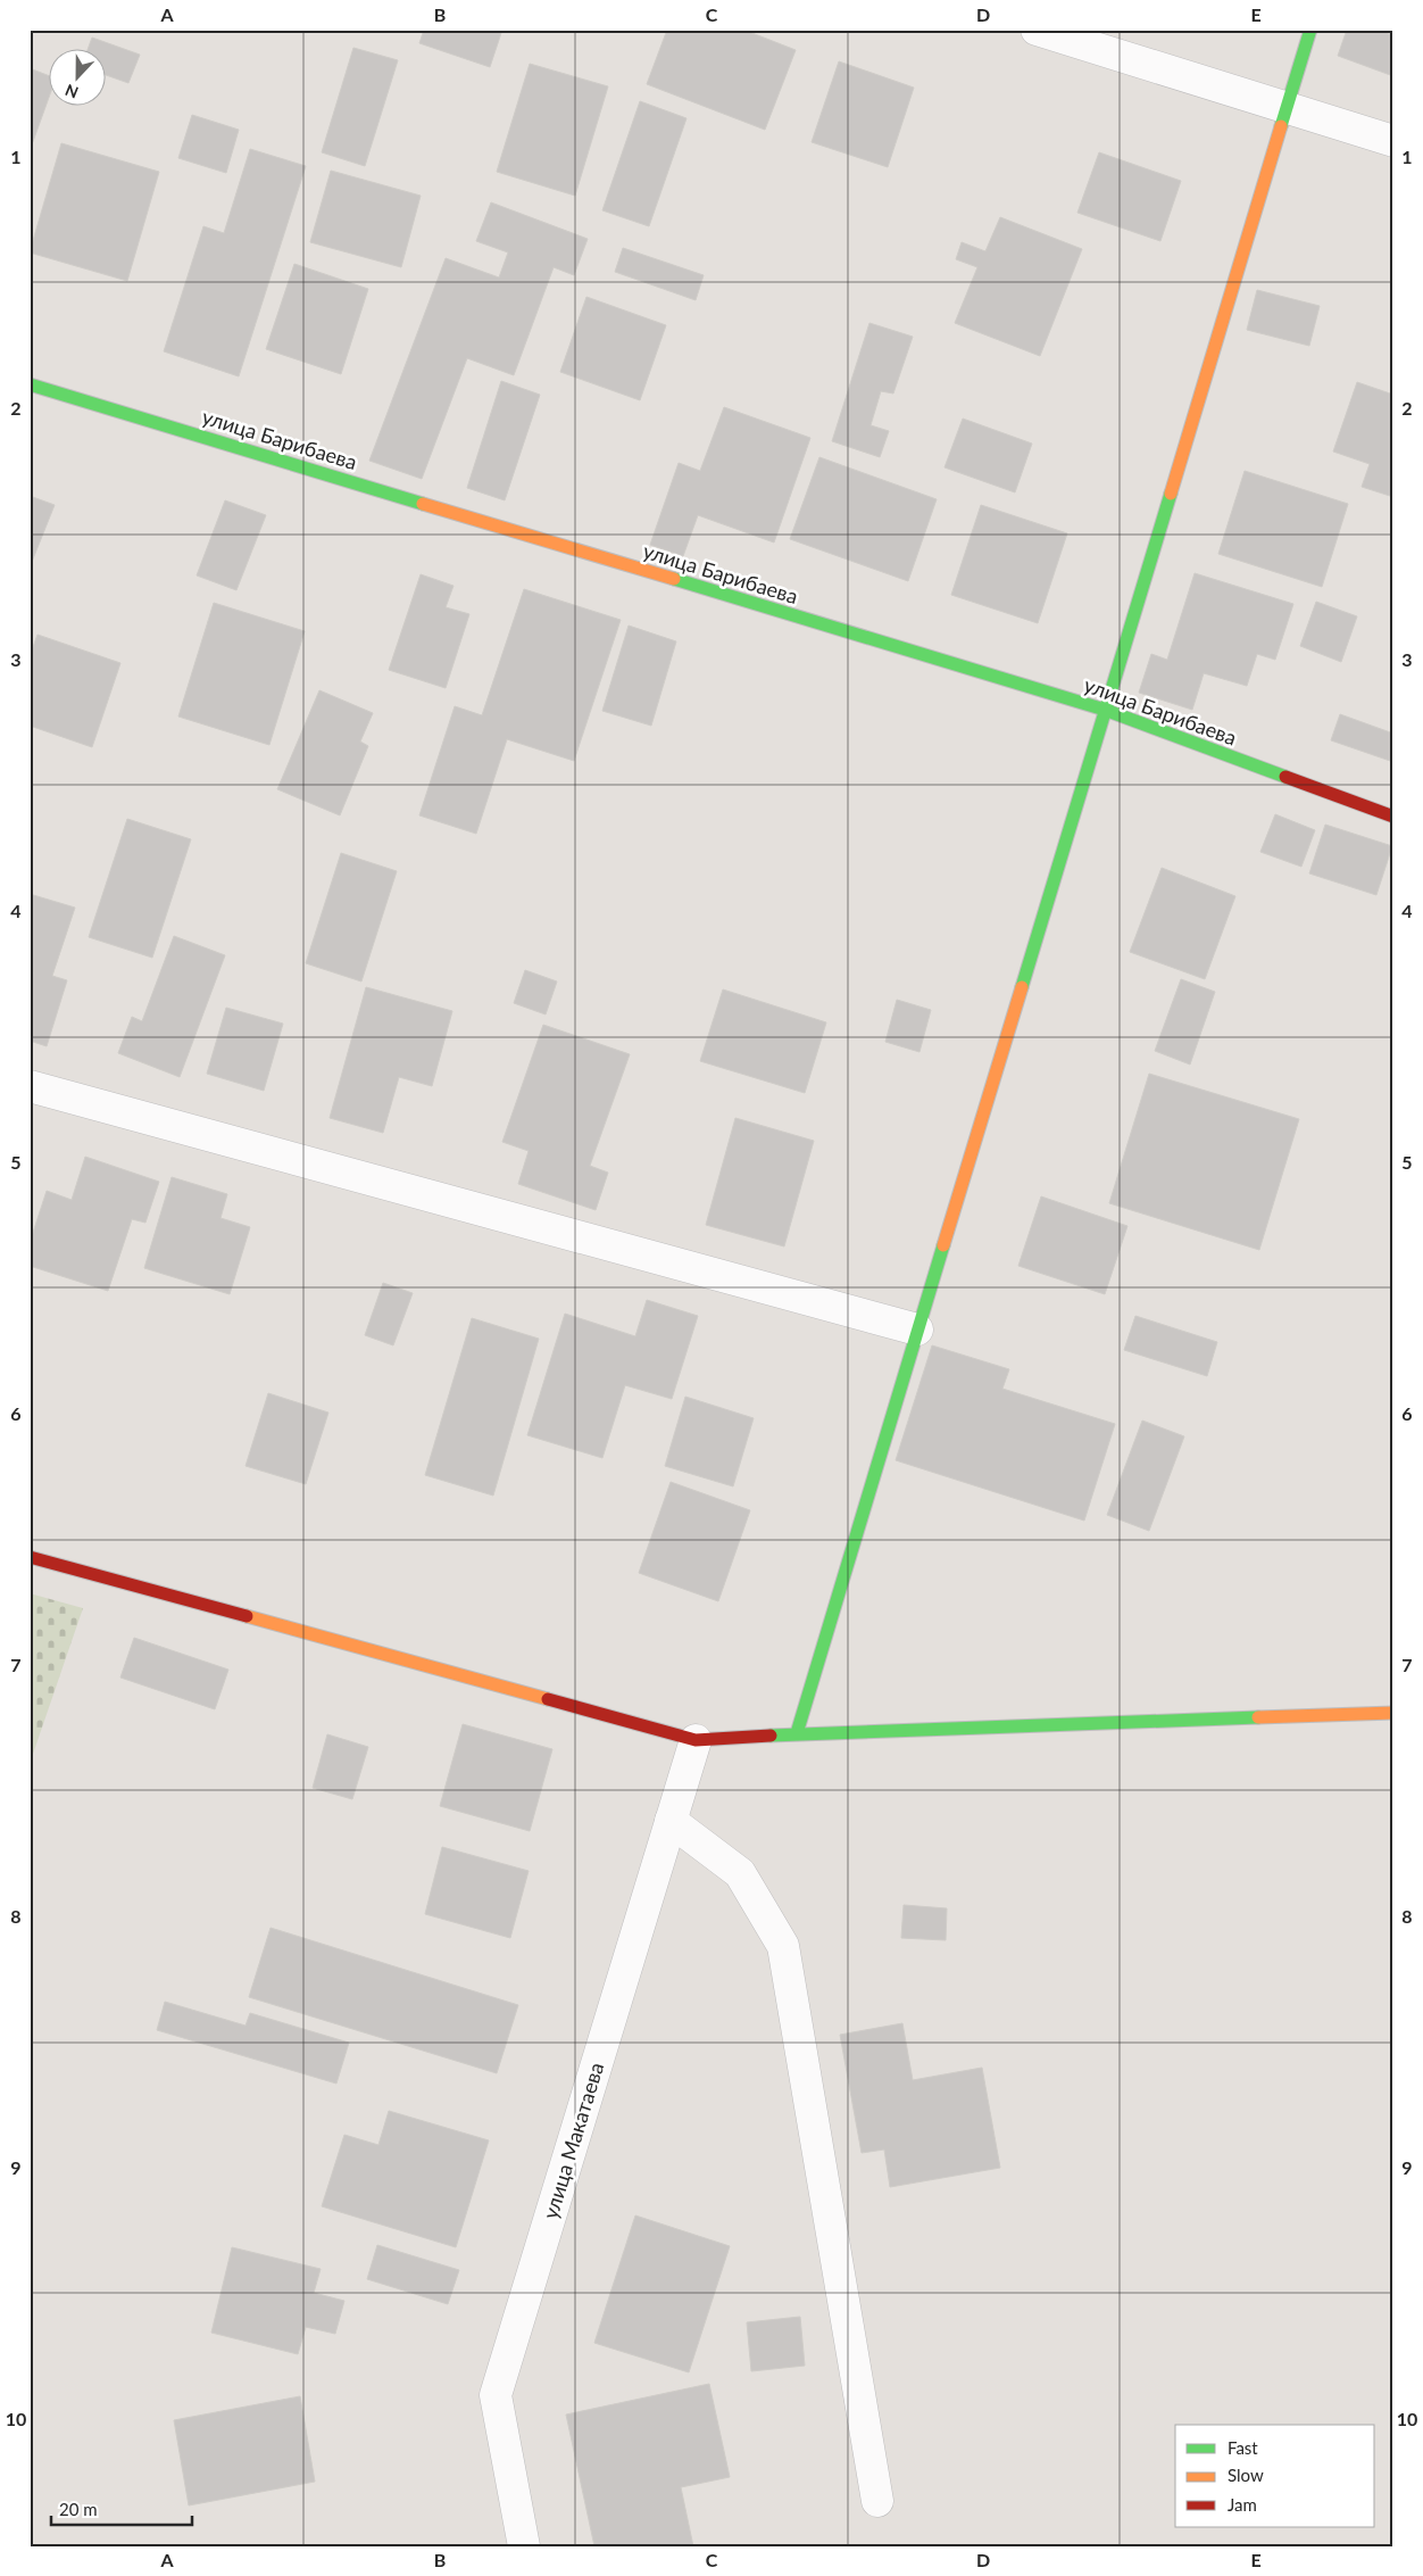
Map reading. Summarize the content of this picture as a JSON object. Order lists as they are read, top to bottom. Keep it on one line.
{"streets":{"street":["улица Барибаева","улица Макатаева"]},"legend":["Fast","Slow","Jam"],"scale_bar":"20 m","north":"bottom","grid":{"columns":["A","B","C","D","E"],"rows":["1","2","3","4","5","6","7","8","9","10"]}}
